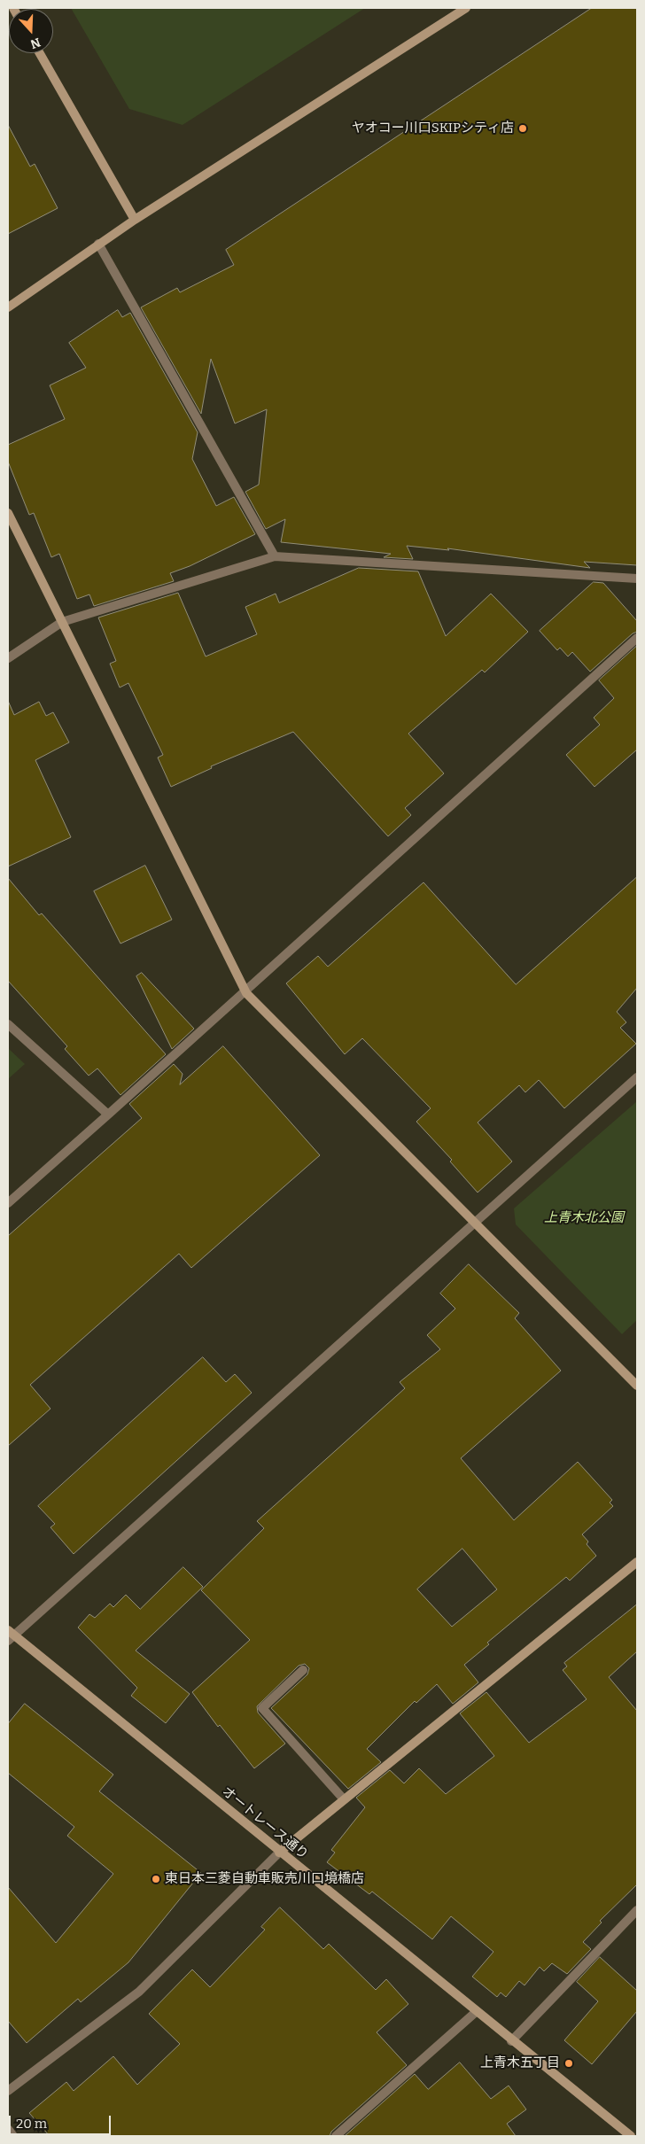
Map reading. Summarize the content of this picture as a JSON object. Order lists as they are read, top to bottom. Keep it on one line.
{"streets":{"street":["オートレース通り"]},"parks":["上青木北公園"],"places":["ヤオコー川口SKIPシティ店","東日本三菱自動車販売川口境橋店","上青木五丁目"],"scale_bar":"20 m","north":"bottom"}
